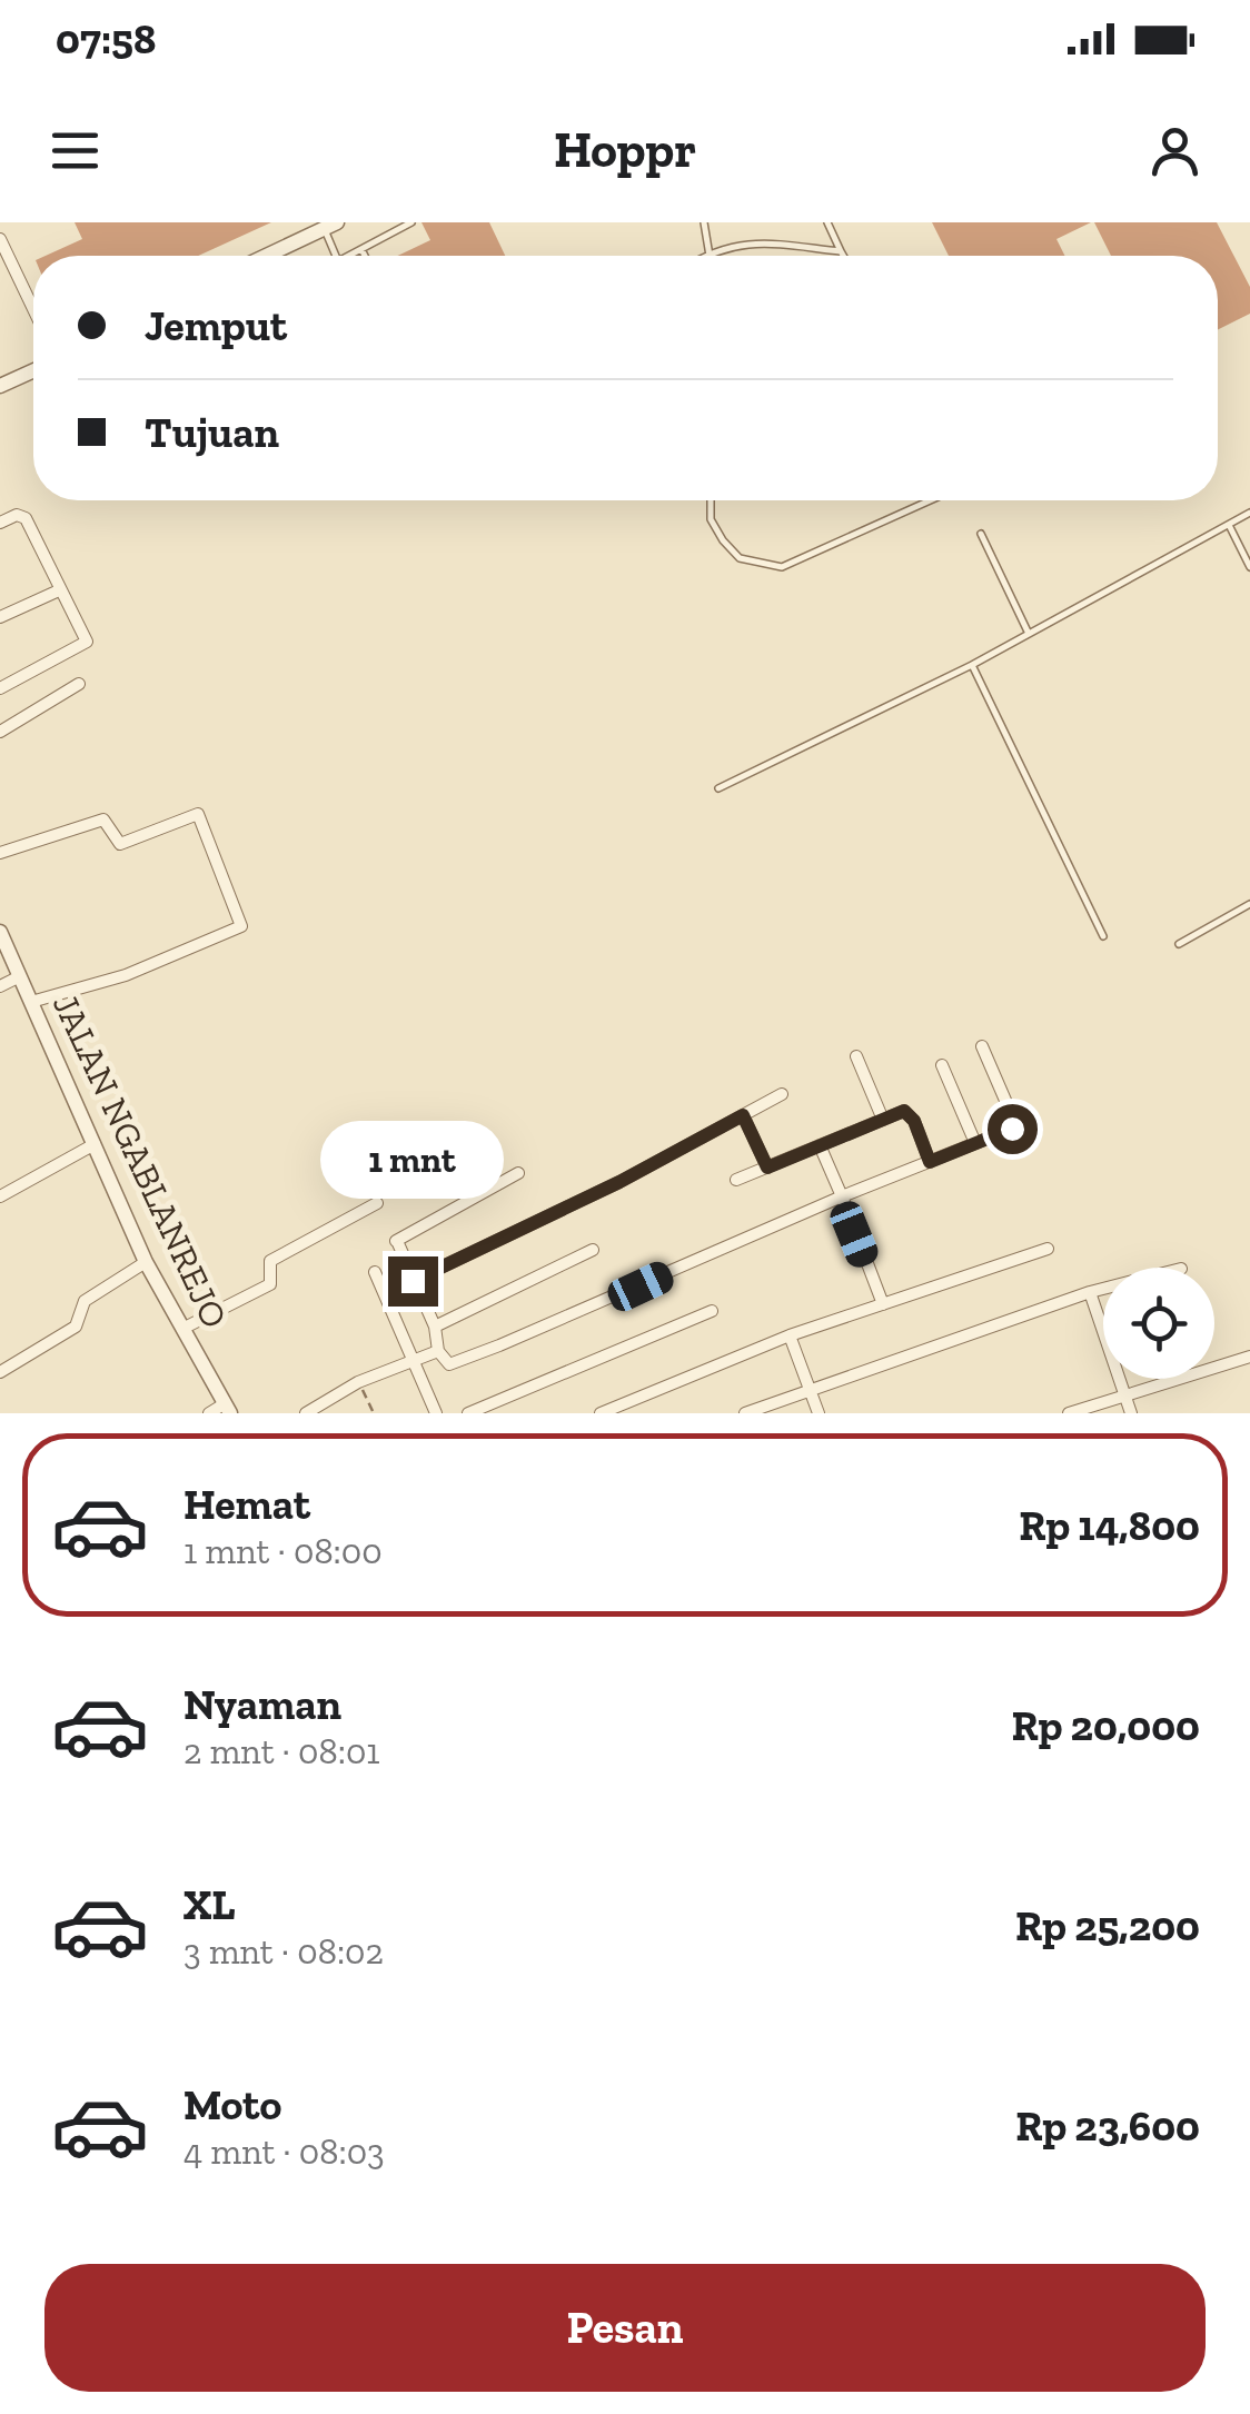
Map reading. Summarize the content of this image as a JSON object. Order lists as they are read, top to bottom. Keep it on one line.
{"streets":{"street":["JALAN NGABLANREJO"]},"page":{"status":"07:58","header":"Hoppr","banner":["Jemput","Tujuan"],"bubble":"1 mnt","list":[{"name":"Hemat","note":"1 mnt · 08:00","value":"Rp 14,800"},{"name":"Nyaman","note":"2 mnt · 08:01","value":"Rp 20,000"},{"name":"XL","note":"3 mnt · 08:02","value":"Rp 25,200"},{"name":"Moto","note":"4 mnt · 08:03","value":"Rp 23,600"}],"buttons":"Pesan"}}
